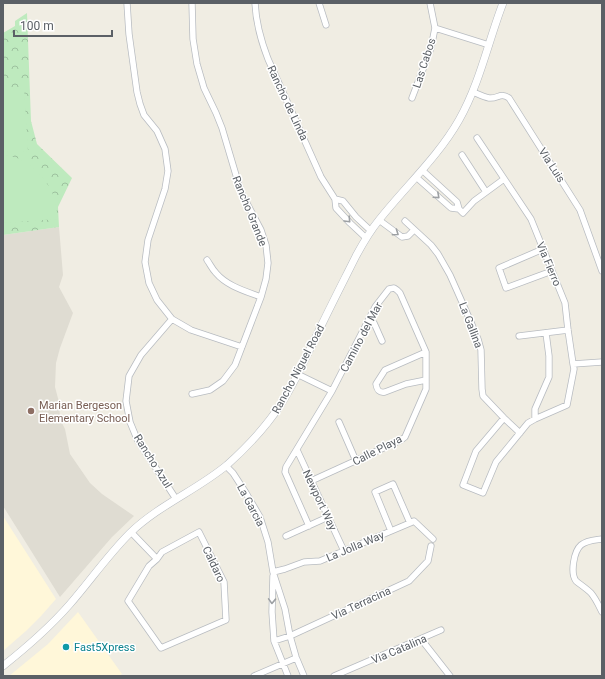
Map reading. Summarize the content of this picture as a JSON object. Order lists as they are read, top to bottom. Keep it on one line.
{"streets":{"street":["Las Cabos","Rancho de Linda","Via Luis","Rancho Grande","Via Fierro","La Gallina","Camino del Mar","Rancho Niguel Road","Calle Playa","Rancho Azul","Newport Way","La Garcia","La Jolla Way","Caldaro","Via Terracina","Via Catalina"]},"crossings":[["Rancho de Linda","Rancho Niguel Road"],["Via Luis","Rancho Niguel Road"],["Camino del Mar","Calle Playa"],["Camino del Mar","Newport Way"],["Rancho Niguel Road","Rancho Azul"],["Rancho Niguel Road","La Garcia"],["Calle Playa","Newport Way"],["Newport Way","La Jolla Way"],["La Garcia","La Jolla Way"],["La Garcia","Via Terracina"]],"places":["Marian Bergeson Elementary School","Fast5Xpress"],"scale_bar":"100 m"}
